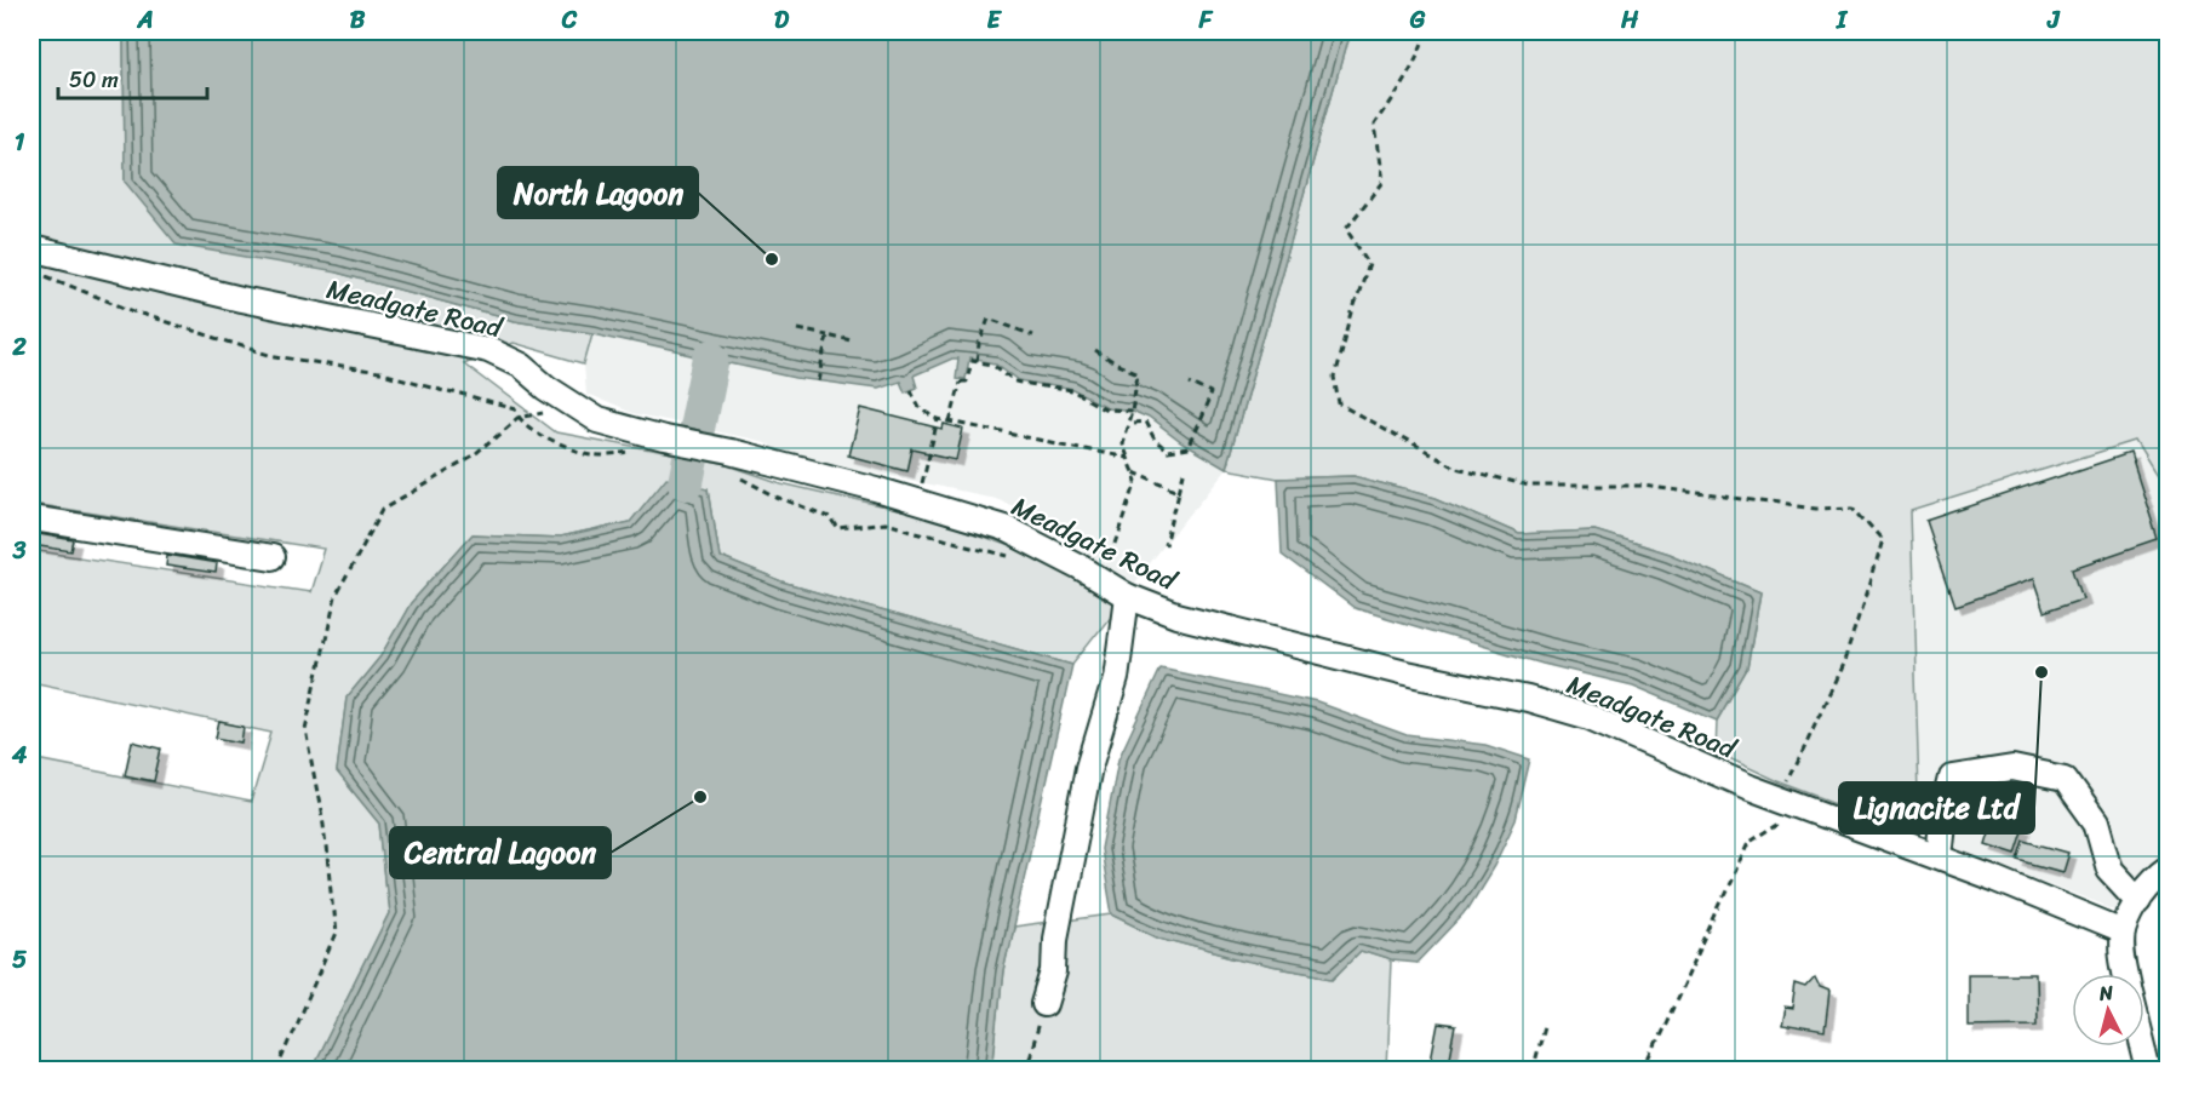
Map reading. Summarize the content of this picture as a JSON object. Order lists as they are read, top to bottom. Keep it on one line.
{"streets":{"street":["Meadgate Road"]},"places":["North Lagoon","Lignacite Ltd","Central Lagoon"],"scale_bar":"50 m","north":"top","grid":{"columns":["A","B","C","D","E","F","G","H","I","J"],"rows":["1","2","3","4","5"]}}
